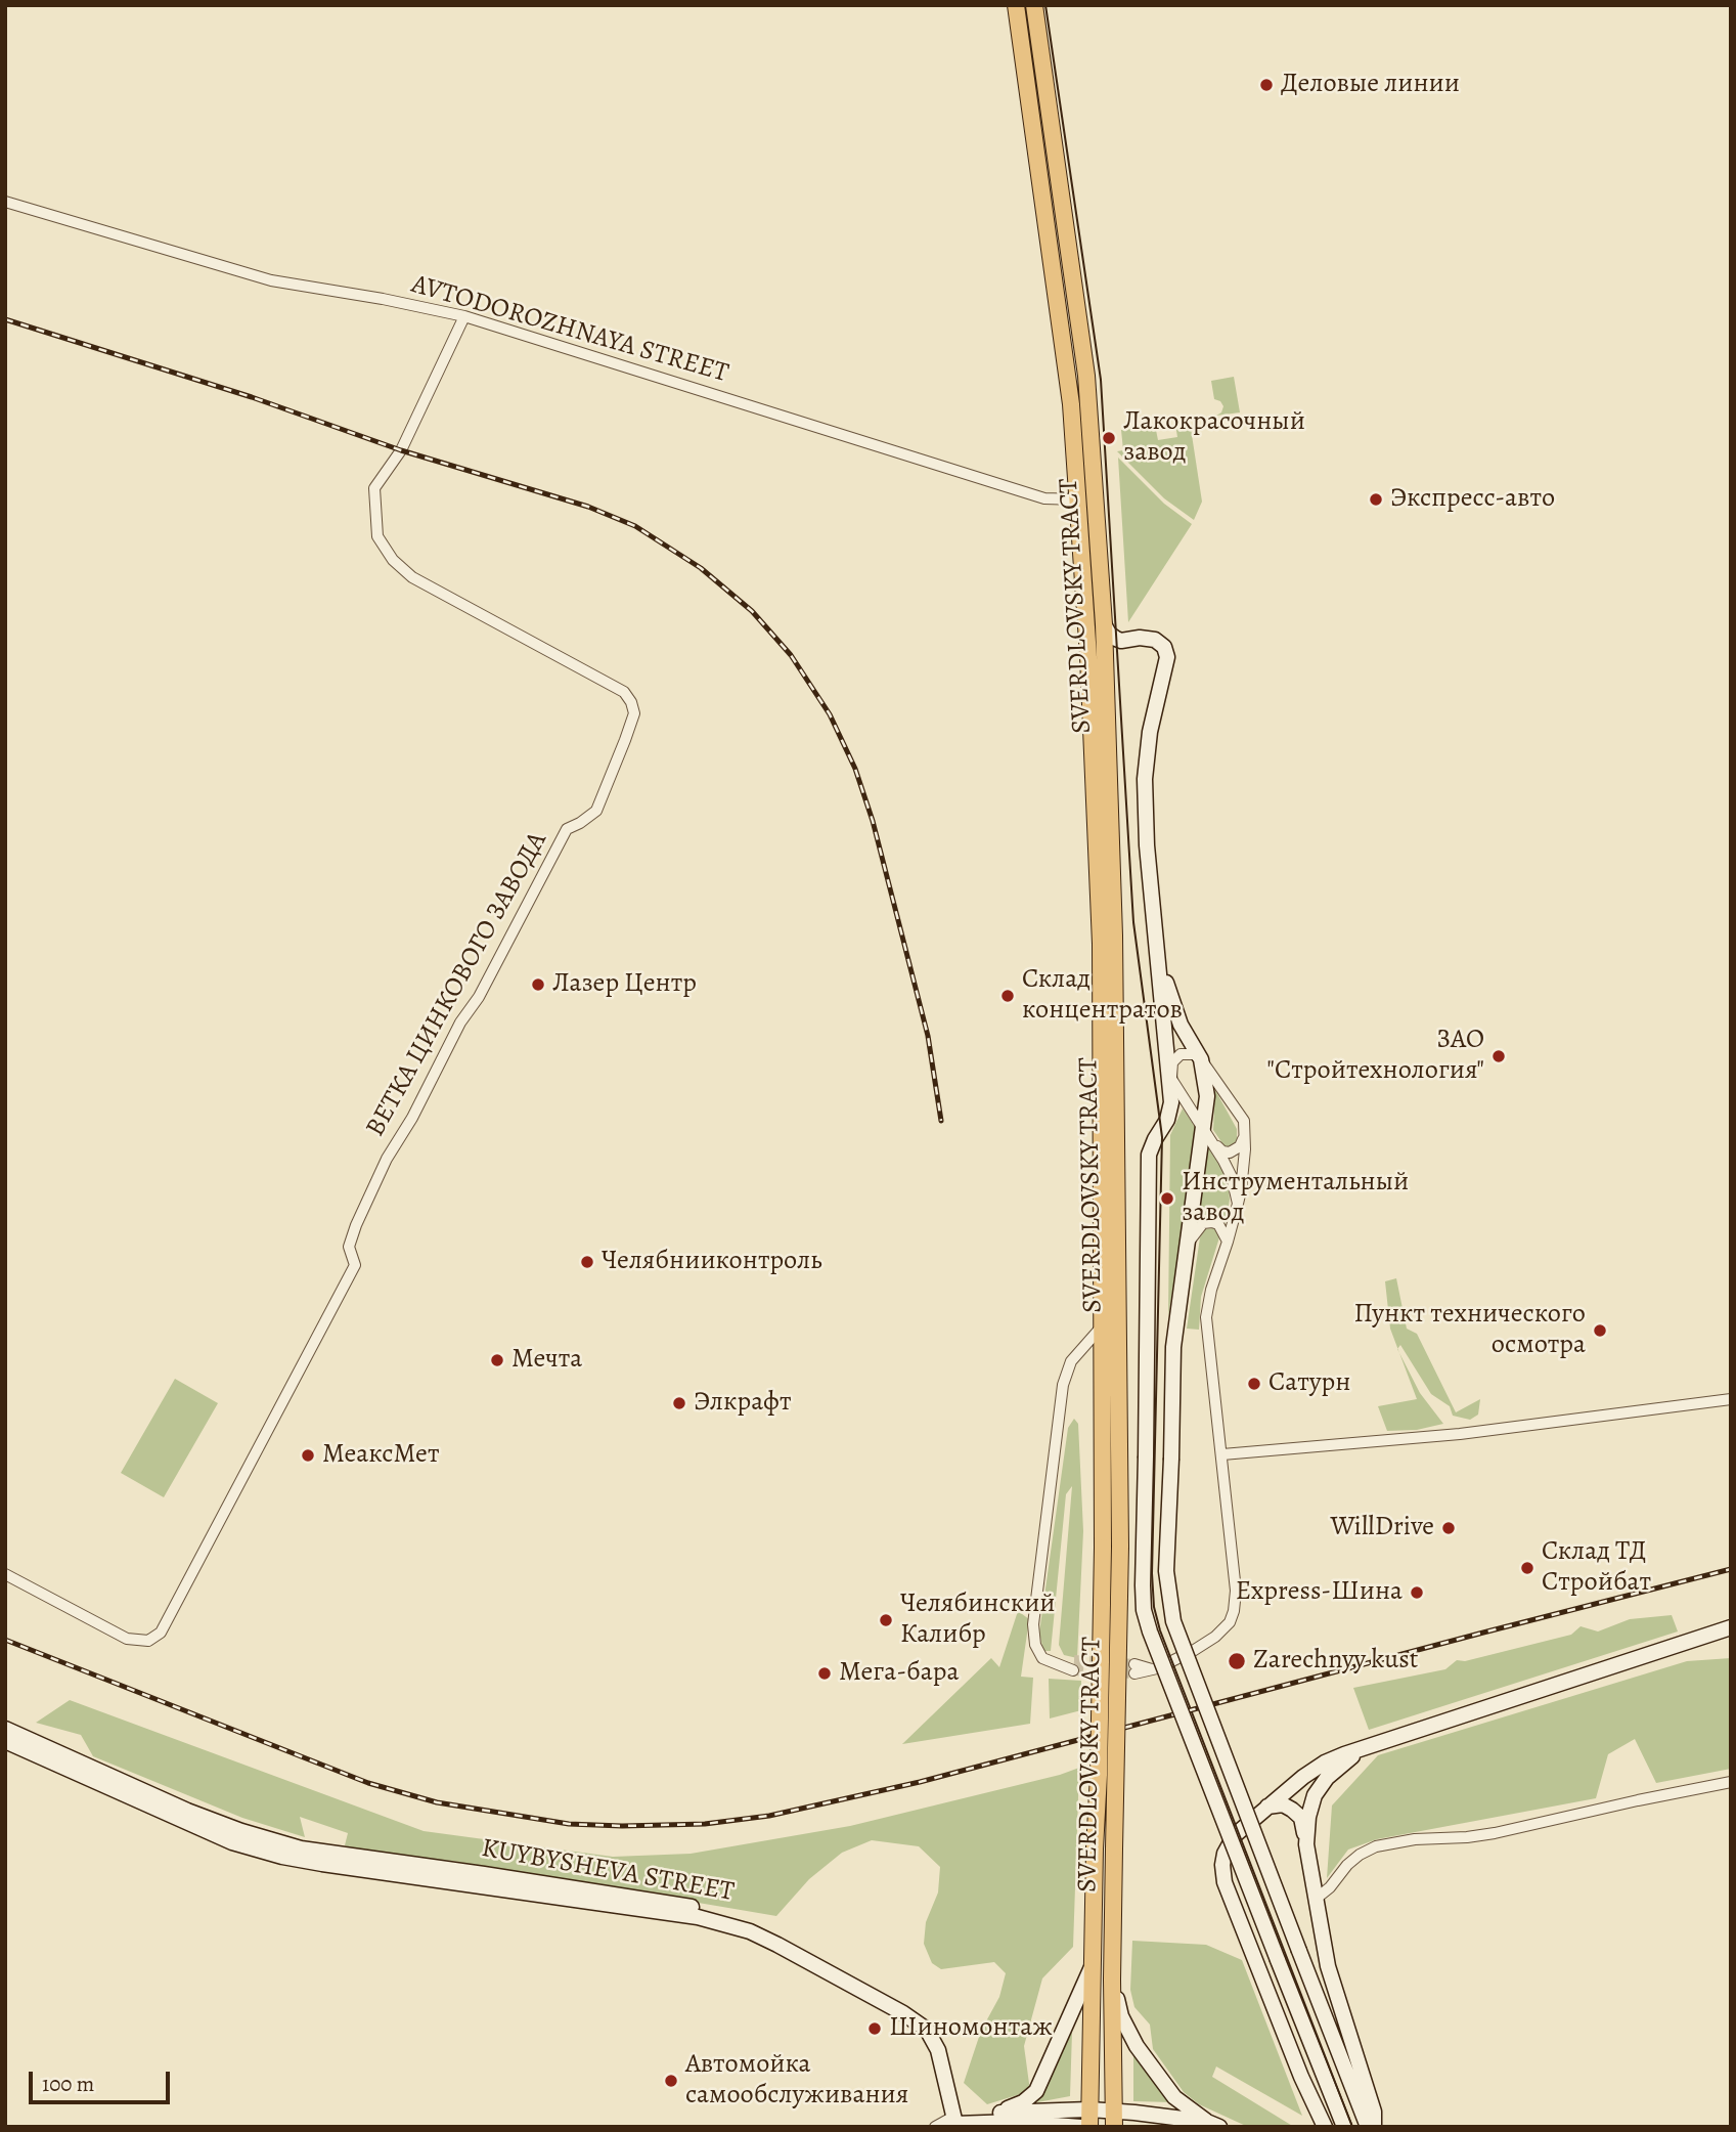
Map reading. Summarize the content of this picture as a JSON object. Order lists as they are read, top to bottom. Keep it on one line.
{"streets":{"main road":["SVERDLOVSKY TRACT","KUYBYSHEVA STREET"],"street":["AVTODOROZHNAYA STREET","ВЕТКА ЦИНКОВОГО ЗАВОДА"]},"crossings":[["AVTODOROZHNAYA STREET","SVERDLOVSKY TRACT"],["AVTODOROZHNAYA STREET","ВЕТКА ЦИНКОВОГО ЗАВОДА"]],"places":["Деловые линии","Лакокрасочный завод","Экспресс-авто","Лазер Центр","Склад концентратов","ЗАО \"Стройтехнология\"","Инструментальный завод","Челябнииконтроль","Пункт технического осмотра","Мечта","Сатурн","Элкрафт","МеаксМет","WillDrive","Склад ТД Стройбат","Express-Шина","Челябинский Калибр","Zarechnyy kust","Мега-бара","Шиномонтаж","Автомойка самообслуживания"],"scale_bar":"100 m"}
